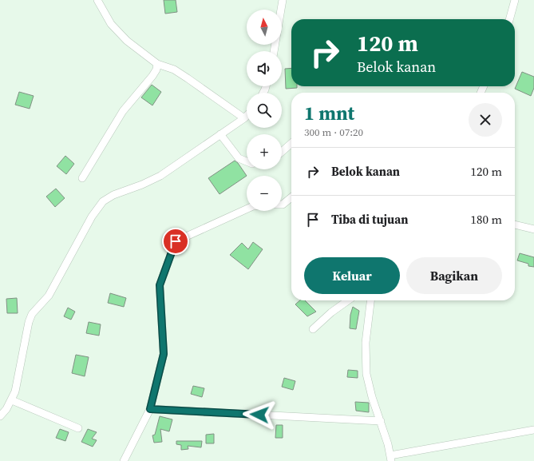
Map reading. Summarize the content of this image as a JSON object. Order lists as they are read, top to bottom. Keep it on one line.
{"north":"top","page":{"map_buttons":["+","−"],"turn":["120 m","Belok kanan"],"heading":["1 mnt","300 m · 07:20"],"list":[{"name":"Belok kanan","value":"120 m"},{"name":"Tiba di tujuan","value":"180 m"}],"buttons":["Keluar","Bagikan"]}}
